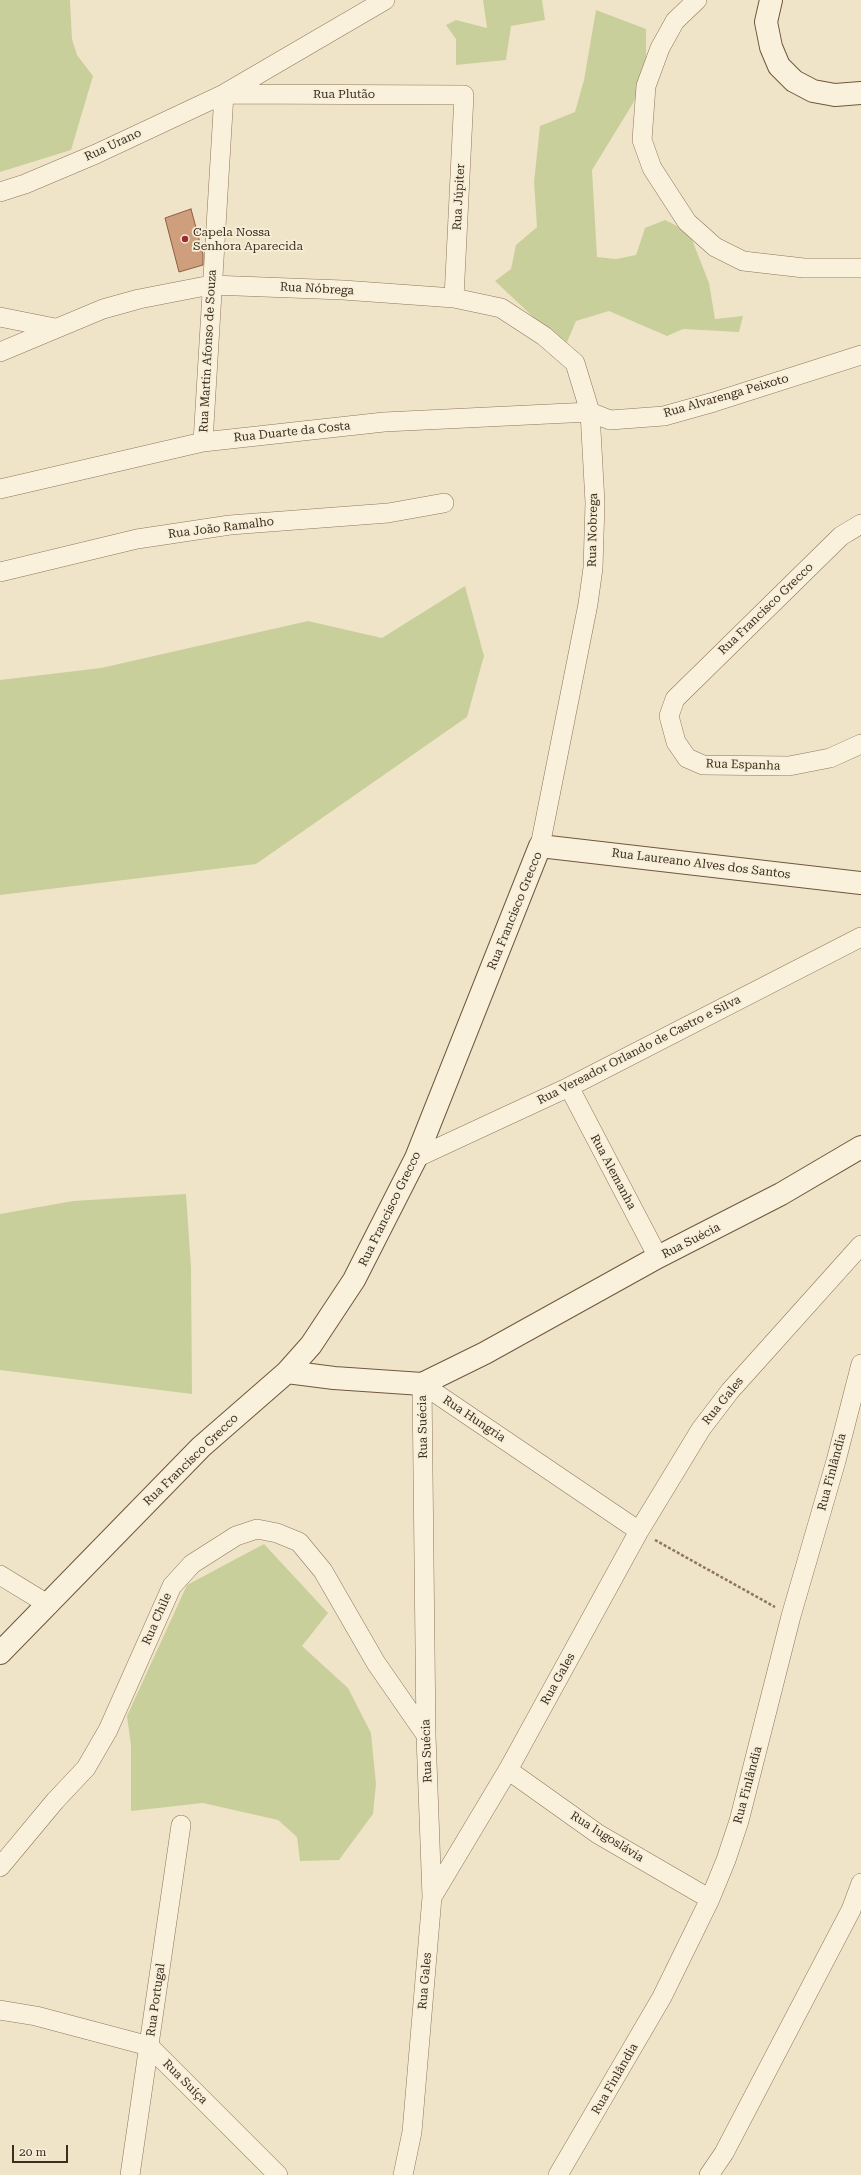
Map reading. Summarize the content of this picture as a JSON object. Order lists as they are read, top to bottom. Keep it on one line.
{"streets":{"street":["Rua Plutão","Rua Urano","Rua Júpiter","Rua Nóbrega","Rua Martin Afonso de Souza","Rua Alvarenga Peixoto","Rua Duarte da Costa","Rua João Ramalho","Rua Nobrega","Rua Francisco Grecco","Rua Espanha","Rua Laureano Alves dos Santos","Rua Vereador Orlando de Castro e Silva","Rua Alemanha","Rua Suécia","Rua Gales","Rua Hungria","Rua Finlândia","Rua Chile","Rua Iugoslávia","Rua Portugal","Rua Suíça"]},"crossings":[["Rua Plutão","Rua Urano"],["Rua Plutão","Rua Júpiter"],["Rua Plutão","Rua Martin Afonso de Souza"],["Rua Urano","Rua Martin Afonso de Souza"],["Rua Júpiter","Rua Nóbrega"],["Rua Nóbrega","Rua Martin Afonso de Souza"],["Rua Nóbrega","Rua Alvarenga Peixoto"],["Rua Nóbrega","Rua Duarte da Costa"],["Rua Nóbrega","Rua Nobrega"],["Rua Martin Afonso de Souza","Rua Duarte da Costa"],["Rua Alvarenga Peixoto","Rua Duarte da Costa"],["Rua Alvarenga Peixoto","Rua Nobrega"],["Rua Duarte da Costa","Rua Nobrega"],["Rua Nobrega","Rua Francisco Grecco"],["Rua Francisco Grecco","Rua Espanha"],["Rua Francisco Grecco","Rua Laureano Alves dos Santos"],["Rua Francisco Grecco","Rua Vereador Orlando de Castro e Silva"],["Rua Vereador Orlando de Castro e Silva","Rua Alemanha"],["Rua Alemanha","Rua Suécia"],["Rua Suécia","Rua Gales"],["Rua Suécia","Rua Hungria"],["Rua Suécia","Rua Chile"],["Rua Gales","Rua Hungria"],["Rua Gales","Rua Iugoslávia"],["Rua Finlândia","Rua Iugoslávia"],["Rua Portugal","Rua Suíça"]],"places":["Capela Nossa Senhora Aparecida"],"scale_bar":"20 m"}
